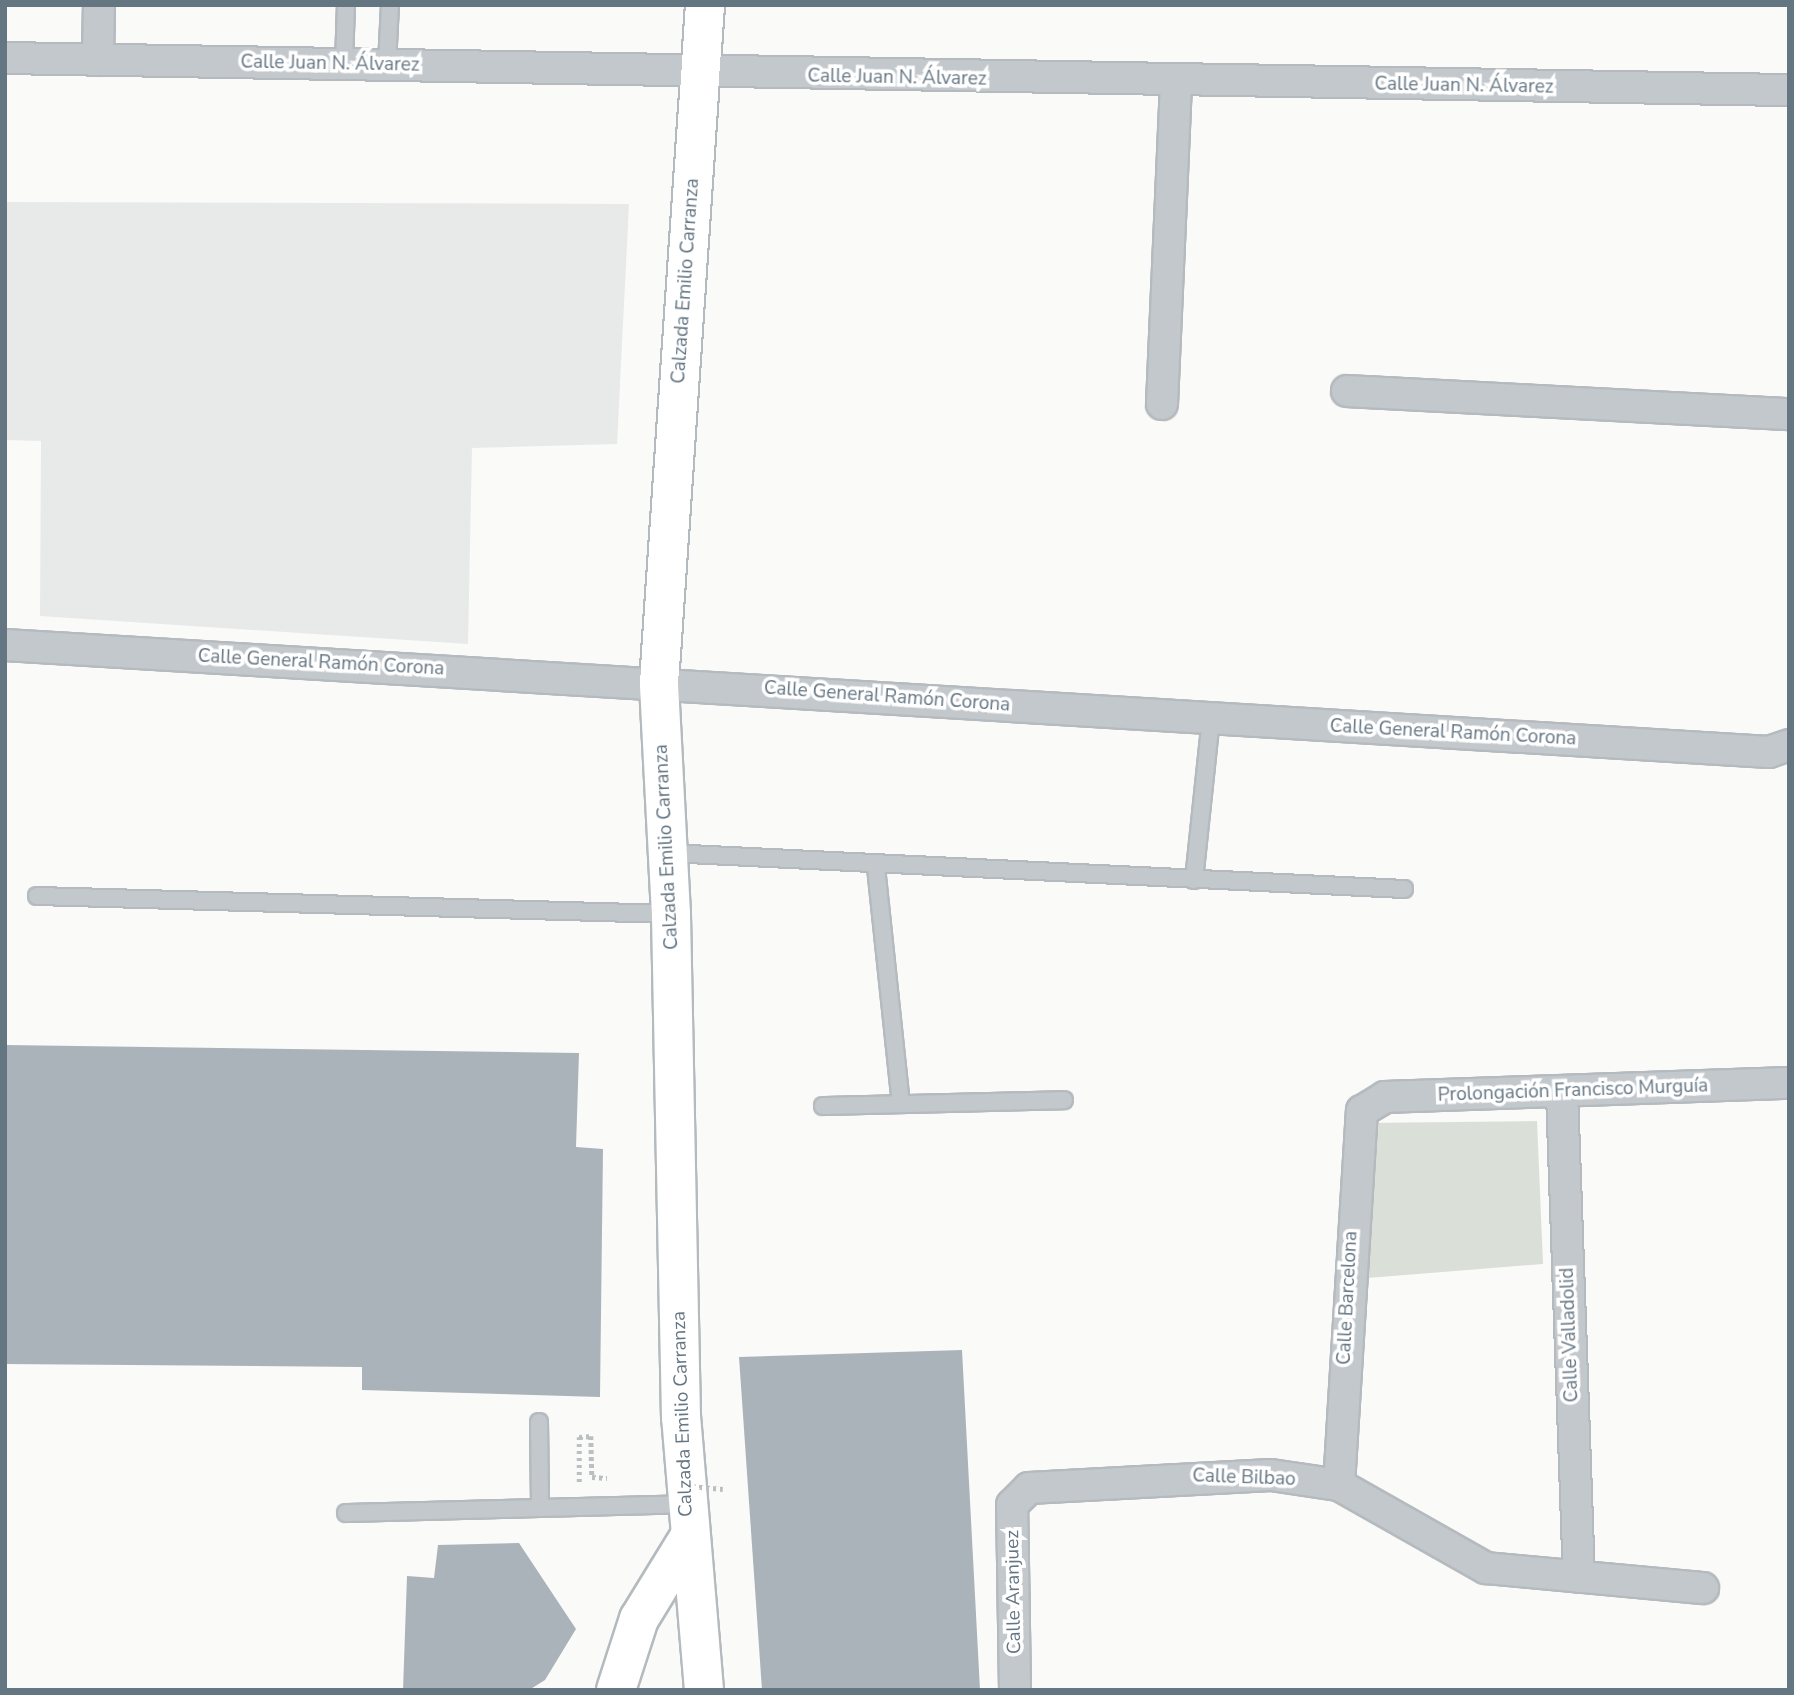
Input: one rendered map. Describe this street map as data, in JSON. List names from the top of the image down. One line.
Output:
{"streets":{"main road":["Calzada Emilio Carranza"],"street":["Calle Juan N. Álvarez","Calle General Ramón Corona","Prolongación Francisco Murguía","Calle Barcelona","Calle Valladolid","Calle Bilbao","Calle Aranjuez"]},"crossings":[["Calle Juan N. Álvarez","Calzada Emilio Carranza"],["Calzada Emilio Carranza","Calle General Ramón Corona"],["Prolongación Francisco Murguía","Calle Barcelona"],["Prolongación Francisco Murguía","Calle Valladolid"],["Calle Barcelona","Calle Bilbao"],["Calle Valladolid","Calle Bilbao"],["Calle Bilbao","Calle Aranjuez"]]}
